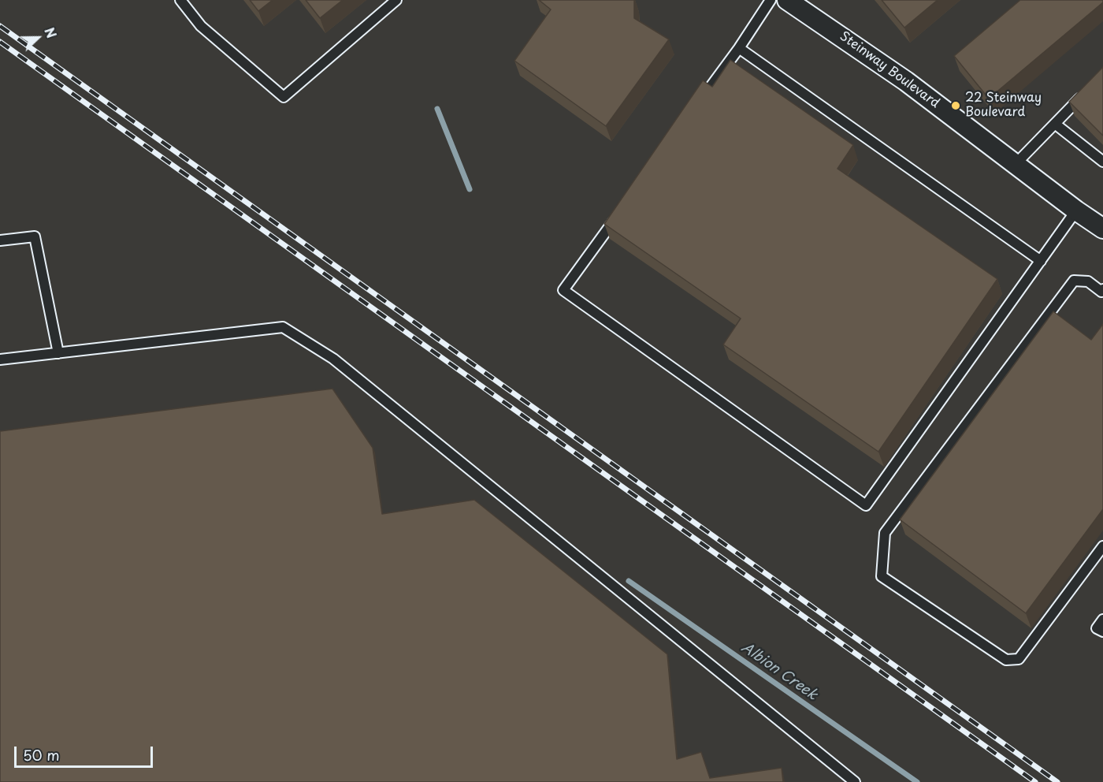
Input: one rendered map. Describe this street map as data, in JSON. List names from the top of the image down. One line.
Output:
{"streets":{"street":["Steinway Boulevard"]},"water":["Albion Creek"],"places":["22 Steinway Boulevard"],"scale_bar":"50 m","north":"right"}
